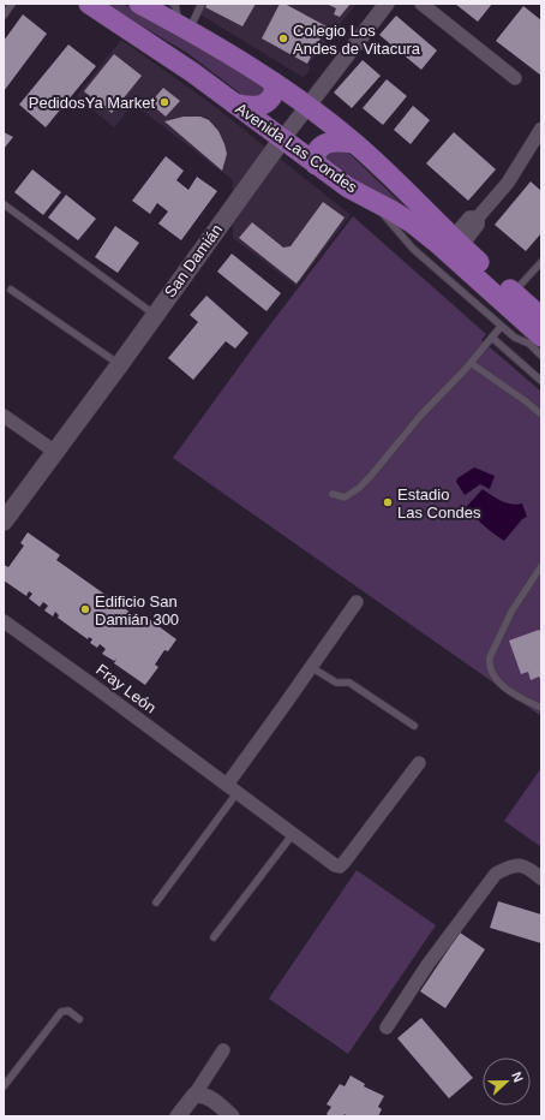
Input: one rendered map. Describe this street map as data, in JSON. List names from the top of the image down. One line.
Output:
{"streets":{"main road":["Avenida Las Condes","San Damián"],"street":["Fray León"]},"crossings":[["Avenida Las Condes","San Damián"]],"places":["Colegio Los Andes de Vitacura","PedidosYa Market","Estadio Las Condes","Edificio San Damián 300"],"north":"right"}
